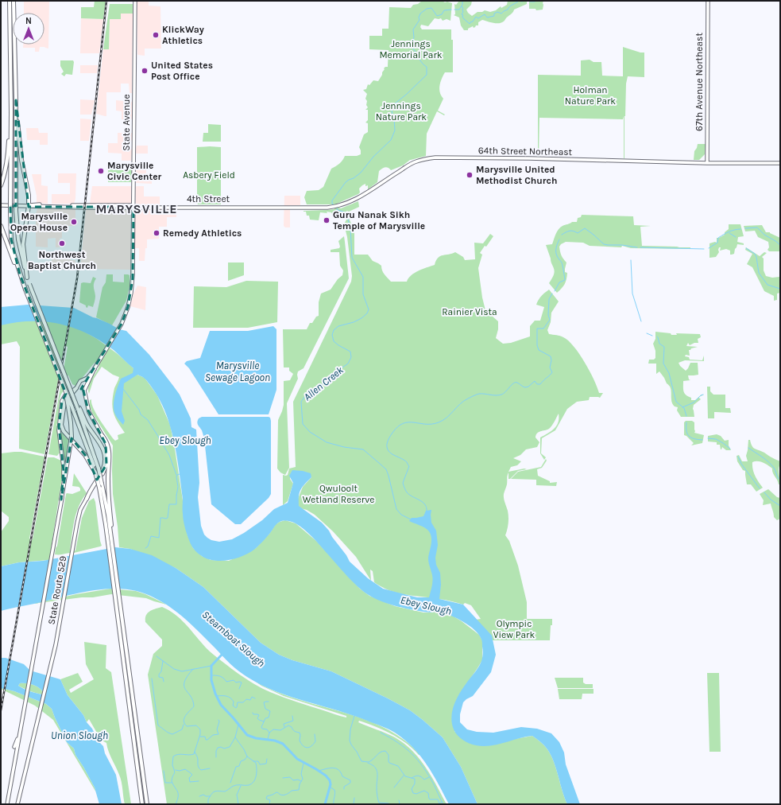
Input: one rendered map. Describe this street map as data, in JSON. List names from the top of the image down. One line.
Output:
{"streets":{"main road":["67th Avenue Northeast","State Avenue","64th Street Northeast","4th Street","State Route 529"]},"crossings":[["67th Avenue Northeast","64th Street Northeast"],["State Avenue","4th Street"],["State Avenue","State Route 529"],["64th Street Northeast","4th Street"]],"districts":["MARYSVILLE"],"water":["Marysville Sewage Lagoon","Allen Creek","Ebey Slough","Steamboat Slough","Union Slough"],"parks":["Jennings Memorial Park","Holman Nature Park","Jennings Nature Park","Asbery Field","Rainier Vista","Qwuloolt Wetland Reserve","Olympic View Park"],"places":["KlickWay Athletics","United States Post Office","Marysville Civic Center","Marysville United Methodist Church","Guru Nanak Sikh Temple of Marysville","Marysville Opera House","Remedy Athletics","Northwest Baptist Church"],"north":"top"}
